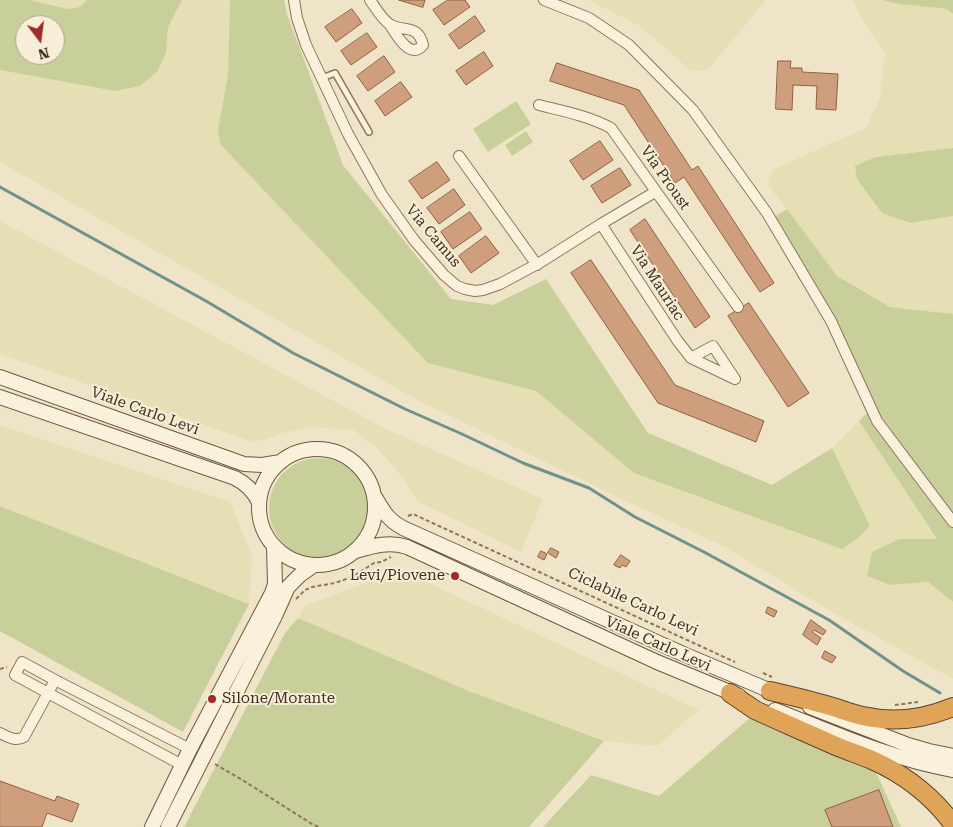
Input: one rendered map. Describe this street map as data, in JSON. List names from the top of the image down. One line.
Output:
{"streets":{"street":["Via Proust","Via Camus","Via Mauriac","Viale Carlo Levi"],"path":["Ciclabile Carlo Levi"]},"crossings":[["Via Proust","Via Camus"],["Via Camus","Via Mauriac"]],"places":["Levi/Piovene","Silone/Morante"],"north":"bottom"}
